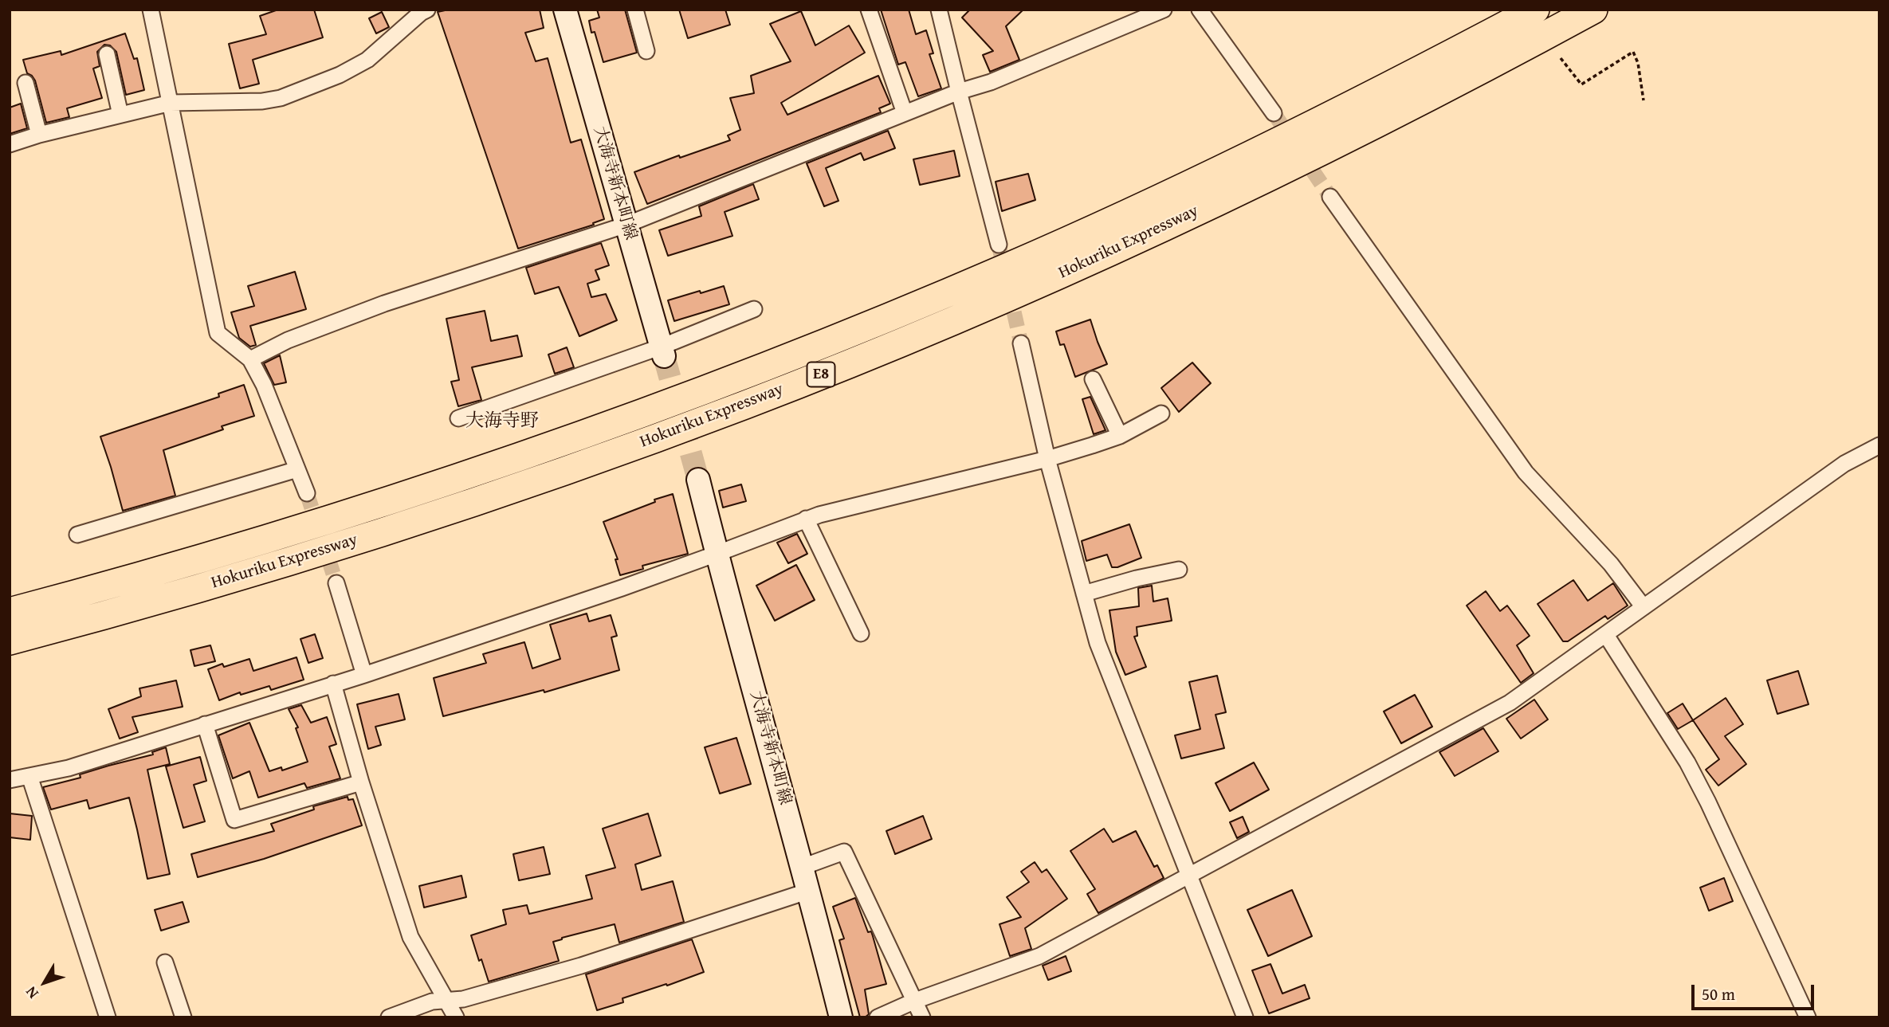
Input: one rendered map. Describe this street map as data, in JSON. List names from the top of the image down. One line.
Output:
{"streets":{"highway":["Hokuriku Expressway","E8"],"main road":["大海寺新本町線"]},"districts":["大海寺野"],"scale_bar":"50 m","north":"bottom left"}
